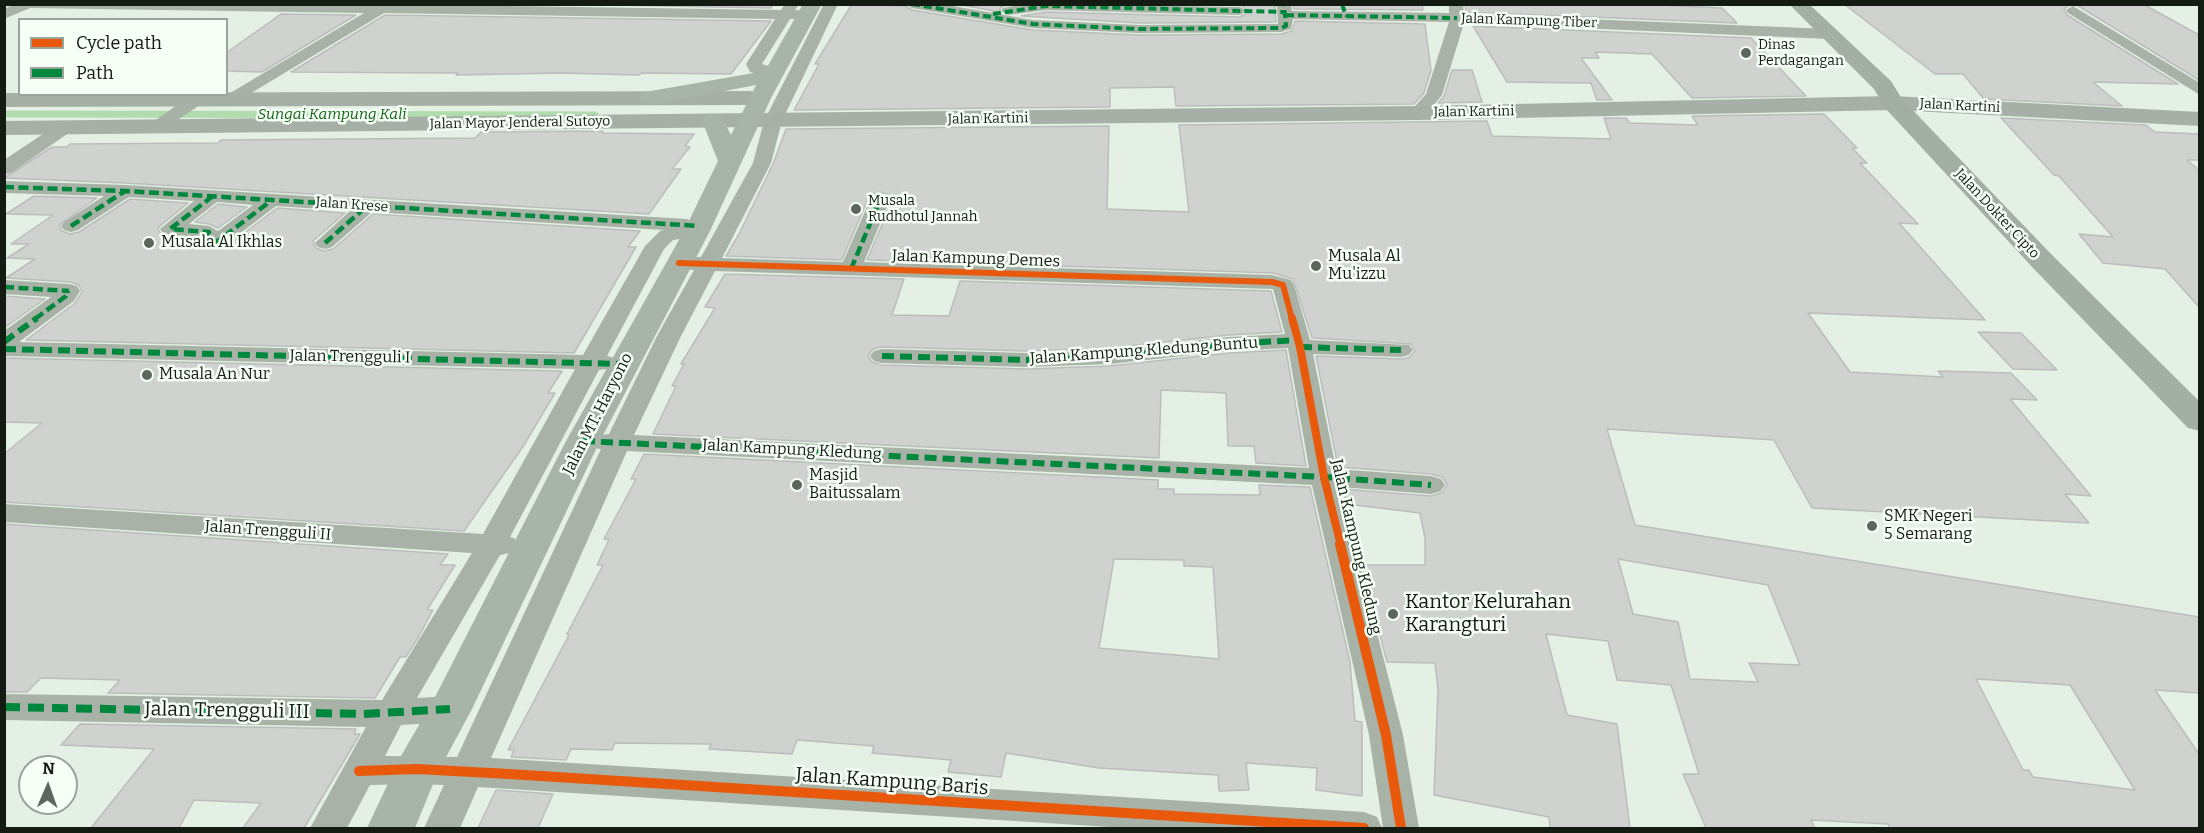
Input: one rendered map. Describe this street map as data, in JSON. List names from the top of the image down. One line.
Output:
{"streets":{"highway":["Jalan Dokter Cipto"],"main road":["Jalan Kartini","Jalan Mayor Jenderal Sutoyo","Jalan MT. Haryono"],"street":["Jalan Kampung Tiber","Jalan Krese","Jalan Kampung Demes","Jalan Kampung Kledung Buntu","Jalan Trengguli I","Jalan Kampung Kledung","Jalan Trengguli II","Jalan Trengguli III","Jalan Kampung Baris"]},"crossings":[["Jalan Kampung Tiber","Jalan Dokter Cipto"],["Jalan Kartini","Jalan Mayor Jenderal Sutoyo"],["Jalan Kartini","Jalan Dokter Cipto"],["Jalan Kartini","Jalan MT. Haryono"],["Jalan Mayor Jenderal Sutoyo","Jalan MT. Haryono"],["Jalan Krese","Jalan MT. Haryono"],["Jalan Kampung Demes","Jalan MT. Haryono"],["Jalan Kampung Demes","Jalan Kampung Kledung"],["Jalan Kampung Kledung Buntu","Jalan Kampung Kledung"],["Jalan Trengguli I","Jalan MT. Haryono"],["Jalan MT. Haryono","Jalan Kampung Kledung"],["Jalan MT. Haryono","Jalan Trengguli II"],["Jalan MT. Haryono","Jalan Trengguli III"],["Jalan MT. Haryono","Jalan Kampung Baris"]],"water":["Sungai Kampung Kali"],"places":["Dinas Perdagangan","Musala Rudhotul Jannah","Musala Al Ikhlas","Musala Al Mu'izzu","Musala An Nur","Masjid Baitussalam","SMK Negeri 5 Semarang","Kantor Kelurahan Karangturi"],"legend":["Cycle path","Path"],"north":"top"}
